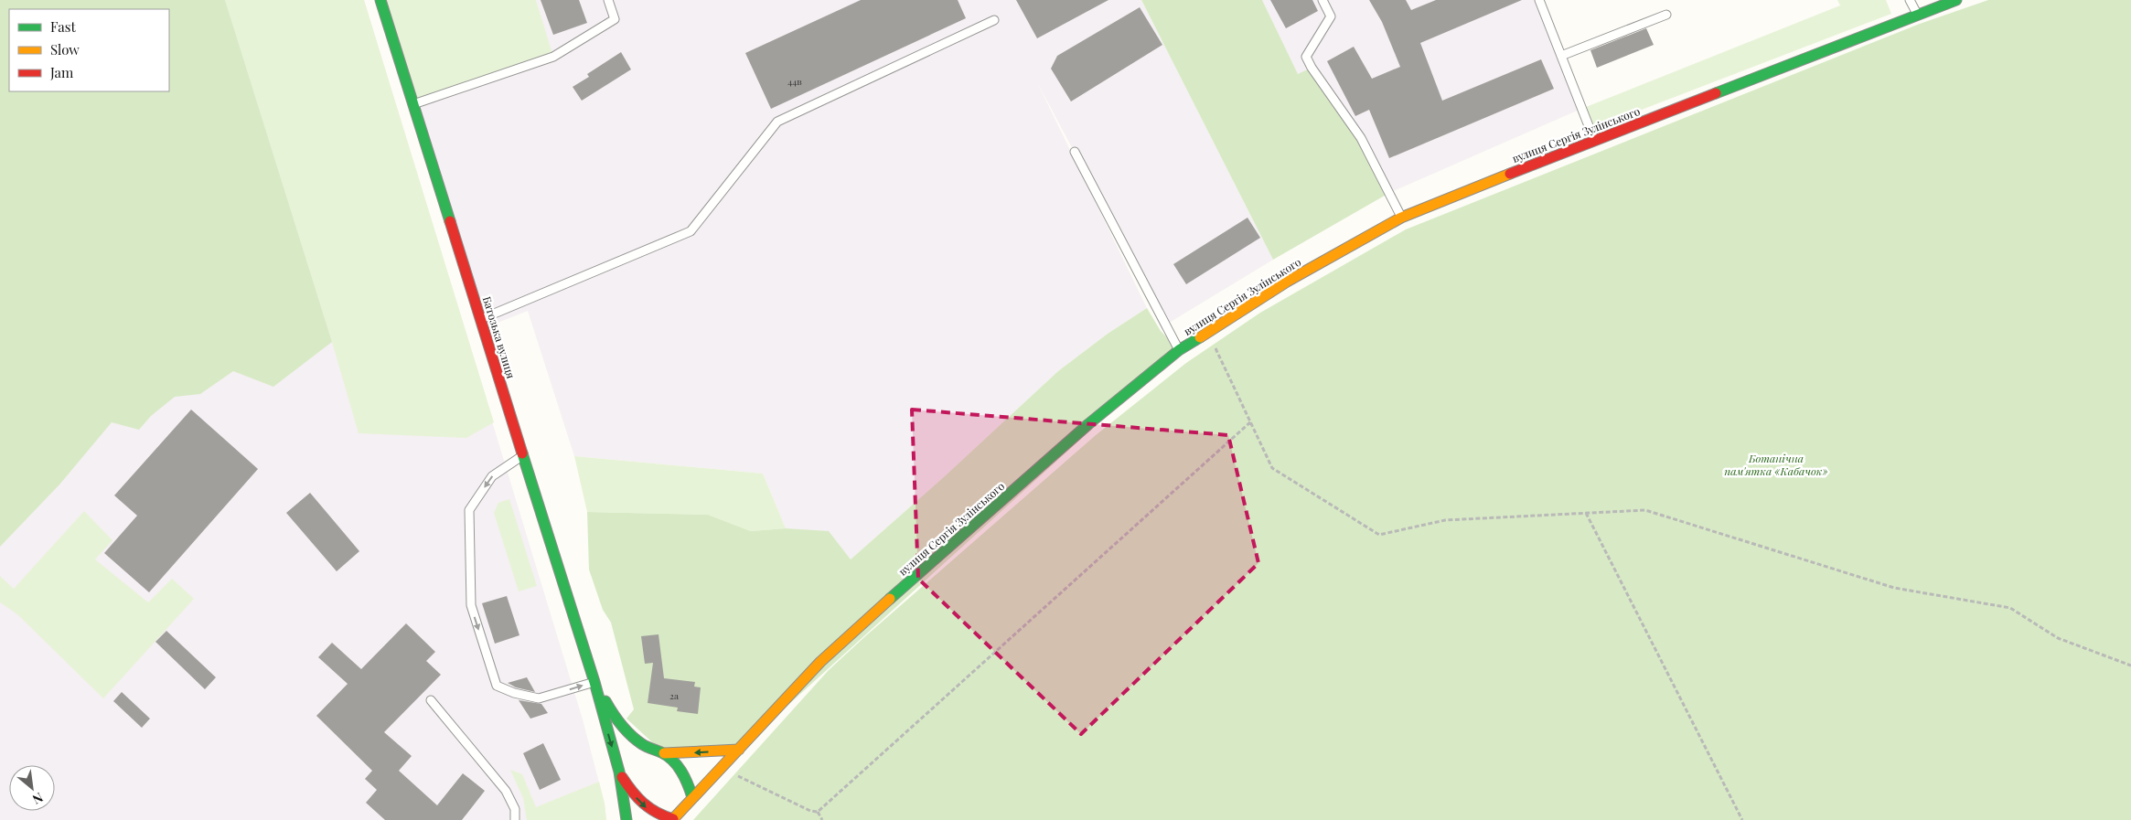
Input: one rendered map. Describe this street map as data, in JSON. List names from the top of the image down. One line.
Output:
{"streets":{"street":["вулиця Сергія Зулінського","Батозька вулиця"]},"crossings":[["вулиця Сергія Зулінського","Батозька вулиця"]],"parks":["Ботанічна пам'ятка «Кабачок»"],"house_numbers":["44в","2а"],"legend":["Fast","Slow","Jam"],"north":"bottom right"}
